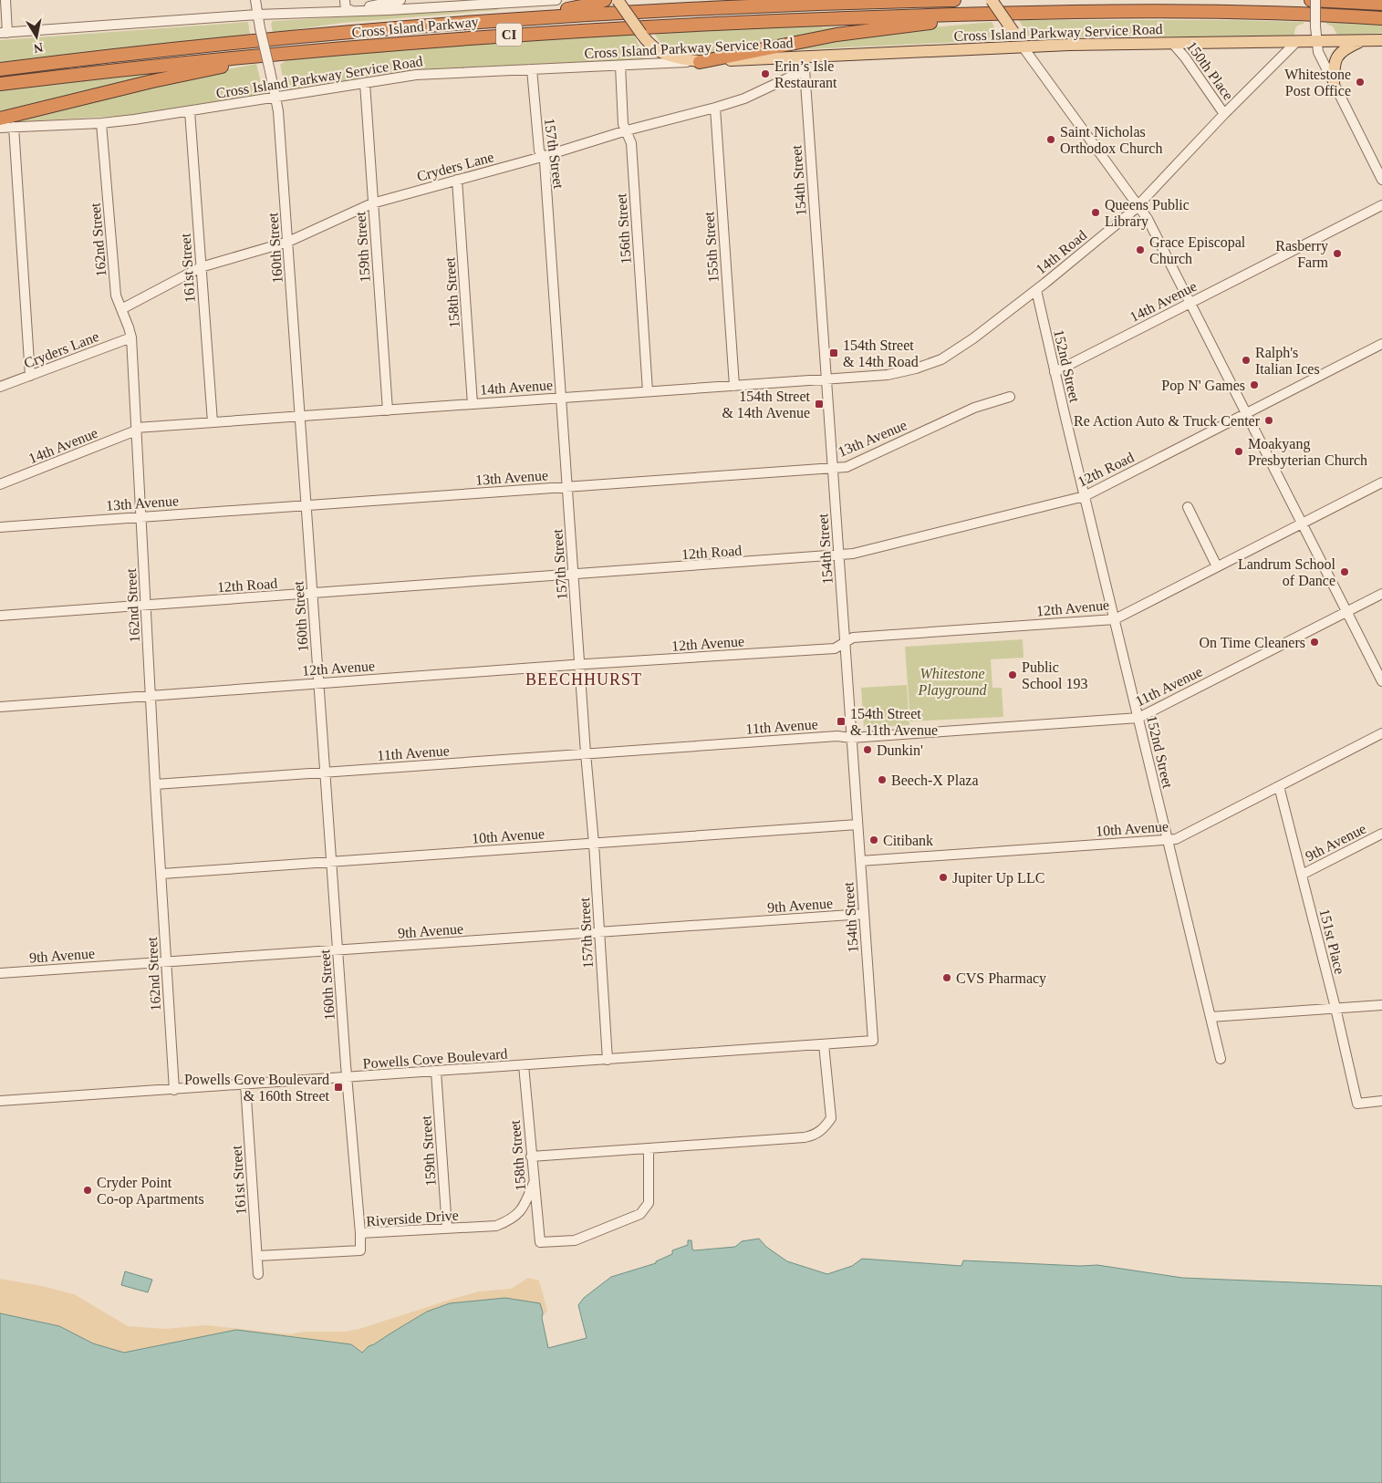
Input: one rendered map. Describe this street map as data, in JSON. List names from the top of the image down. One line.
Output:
{"streets":{"highway":["Cross Island Parkway","CI"],"main road":["Cross Island Parkway Service Road"],"street":["150th Place","157th Street","Cryders Lane","154th Street","156th Street","162nd Street","159th Street","155th Street","160th Street","14th Road","161st Street","158th Street","14th Avenue","152nd Street","13th Avenue","12th Road","12th Avenue","11th Avenue","10th Avenue","9th Avenue","151st Place","Powells Cove Boulevard","Riverside Drive"]},"crossings":[["Cross Island Parkway Service Road","150th Place"],["Cross Island Parkway Service Road","157th Street"],["Cross Island Parkway Service Road","154th Street"],["Cross Island Parkway Service Road","156th Street"],["Cross Island Parkway Service Road","162nd Street"],["Cross Island Parkway Service Road","159th Street"],["Cross Island Parkway Service Road","160th Street"],["Cross Island Parkway Service Road","14th Road"],["Cross Island Parkway Service Road","161st Street"],["150th Place","14th Road"],["157th Street","Cryders Lane"],["157th Street","14th Avenue"],["157th Street","13th Avenue"],["157th Street","12th Road"],["157th Street","12th Avenue"],["157th Street","11th Avenue"],["157th Street","10th Avenue"],["157th Street","9th Avenue"],["157th Street","Powells Cove Boulevard"],["Cryders Lane","154th Street"],["Cryders Lane","156th Street"],["Cryders Lane","162nd Street"],["Cryders Lane","159th Street"],["Cryders Lane","155th Street"],["Cryders Lane","160th Street"],["Cryders Lane","161st Street"],["Cryders Lane","158th Street"],["154th Street","14th Avenue"],["154th Street","13th Avenue"],["154th Street","12th Road"],["154th Street","12th Avenue"],["154th Street","11th Avenue"],["154th Street","10th Avenue"],["154th Street","9th Avenue"],["154th Street","Powells Cove Boulevard"],["156th Street","14th Avenue"],["162nd Street","14th Avenue"],["162nd Street","13th Avenue"],["162nd Street","12th Road"],["162nd Street","12th Avenue"],["162nd Street","11th Avenue"],["162nd Street","10th Avenue"],["162nd Street","9th Avenue"],["162nd Street","Powells Cove Boulevard"],["159th Street","14th Avenue"],["159th Street","Powells Cove Boulevard"],["159th Street","Riverside Drive"],["155th Street","14th Avenue"],["160th Street","14th Avenue"],["160th Street","13th Avenue"],["160th Street","12th Road"],["160th Street","12th Avenue"],["160th Street","11th Avenue"],["160th Street","10th Avenue"],["160th Street","9th Avenue"],["160th Street","Powells Cove Boulevard"],["160th Street","Riverside Drive"],["14th Road","14th Avenue"],["14th Road","152nd Street"],["161st Street","14th Avenue"],["161st Street","Powells Cove Boulevard"],["161st Street","Riverside Drive"],["158th Street","14th Avenue"],["158th Street","Powells Cove Boulevard"],["158th Street","Riverside Drive"],["14th Avenue","152nd Street"],["152nd Street","12th Road"],["152nd Street","12th Avenue"],["152nd Street","11th Avenue"],["152nd Street","10th Avenue"],["10th Avenue","151st Place"],["9th Avenue","151st Place"]],"districts":["BEECHHURST"],"parks":["Whitestone Playground"],"places":{"other":["Erin’s Isle Restaurant","Whitestone Post Office","Saint Nicholas Orthodox Church","Queens Public Library","Grace Episcopal Church","Rasberry Farm","Ralph's Italian Ices","Pop N' Games","Re Action Auto & Truck Center","Moakyang Presbyterian Church","Landrum School of Dance","On Time Cleaners","Public School 193","Dunkin'","Beech-X Plaza","Citibank","Jupiter Up LLC","CVS Pharmacy","Cryder Point Co-op Apartments"],"transit":["154th Street & 14th Road","154th Street & 14th Avenue","154th Street & 11th Avenue","Powells Cove Boulevard & 160th Street"]},"north":"bottom"}
